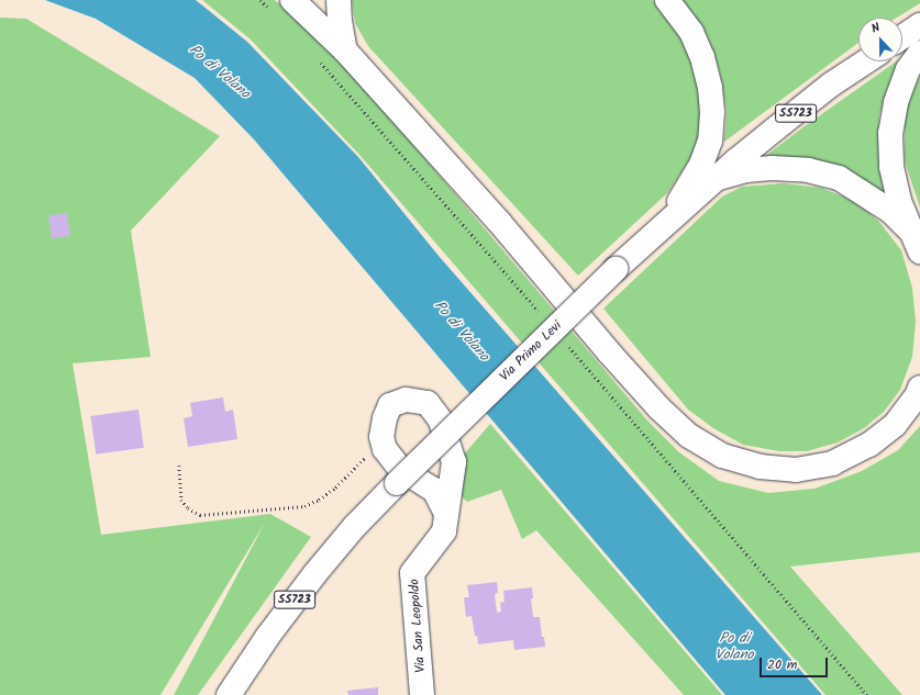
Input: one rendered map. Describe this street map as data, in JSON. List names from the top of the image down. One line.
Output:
{"streets":{"main road":["SS723","Via Primo Levi","Via San Leopoldo"]},"water":["Po di Volano"],"scale_bar":"20 m","north":"top"}
